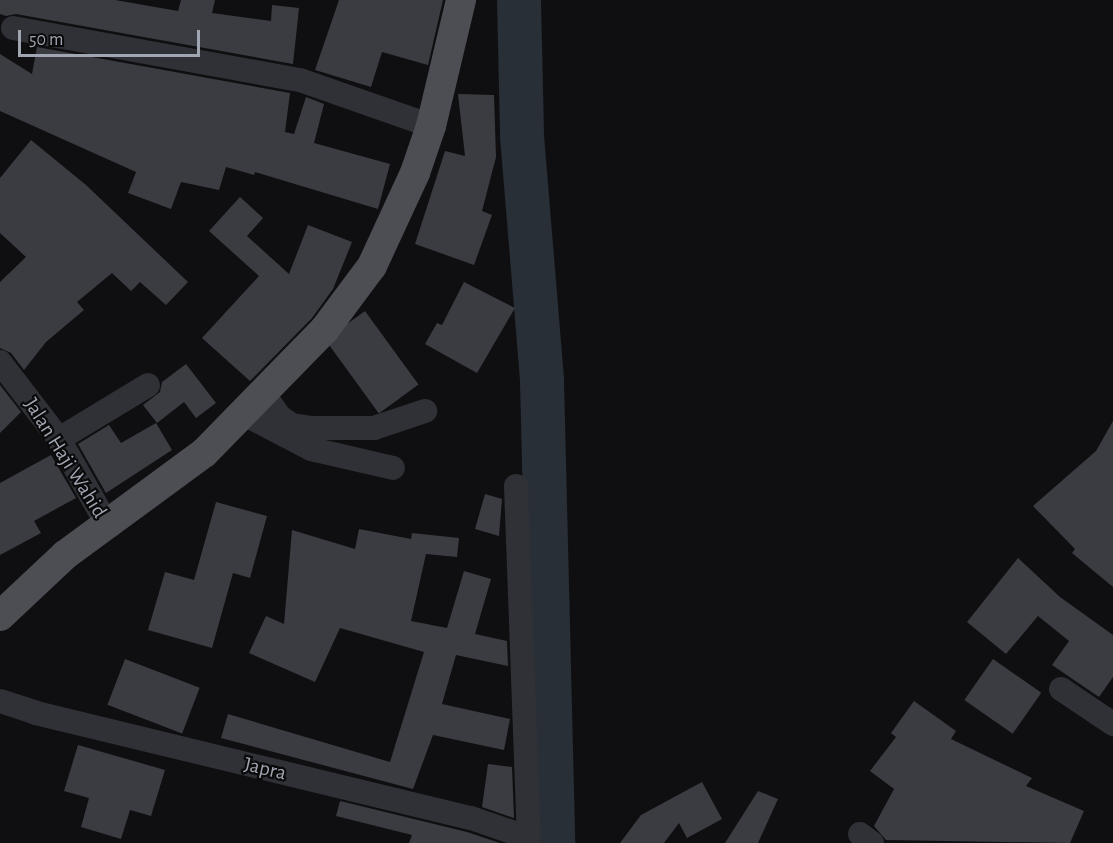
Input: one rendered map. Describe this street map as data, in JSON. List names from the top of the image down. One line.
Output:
{"streets":{"street":["Jalan Haji Wahid","Japra"]},"scale_bar":"50 m"}
